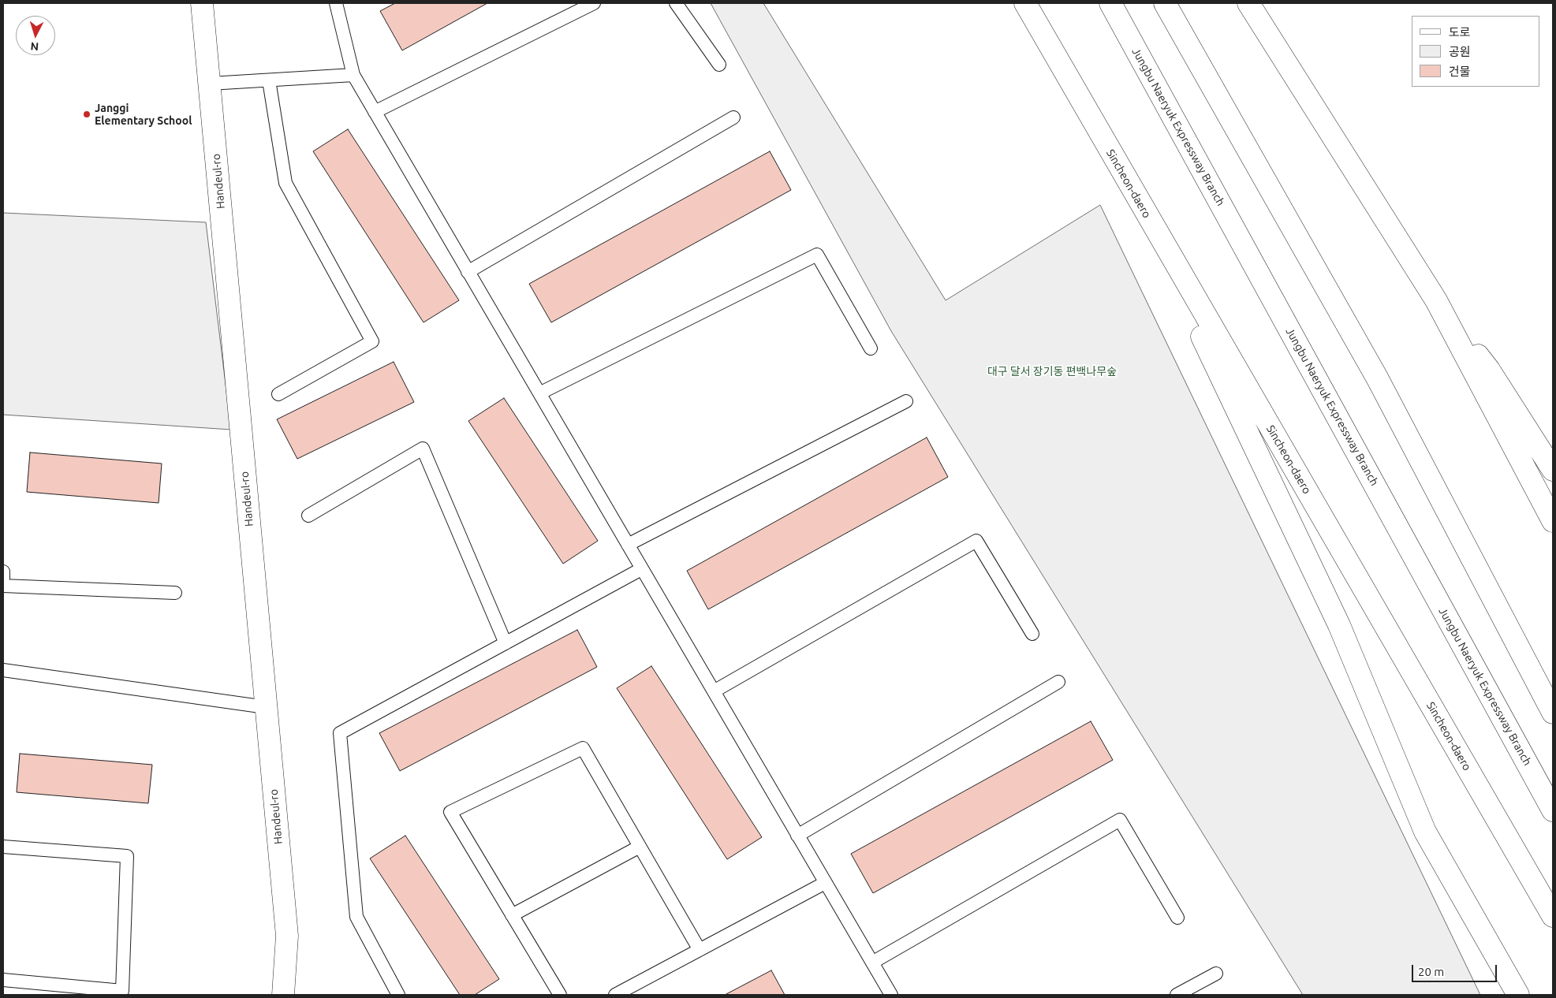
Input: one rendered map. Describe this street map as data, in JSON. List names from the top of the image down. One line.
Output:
{"streets":{"main road":["Jungbu Naeryuk Expressway Branch","Handeul-ro","Sincheon-daero"]},"parks":["대구 달서 장기동 편백나무숲"],"places":["Janggi Elementary School"],"legend":["도로","공원","건물"],"scale_bar":"20 m","north":"bottom"}
